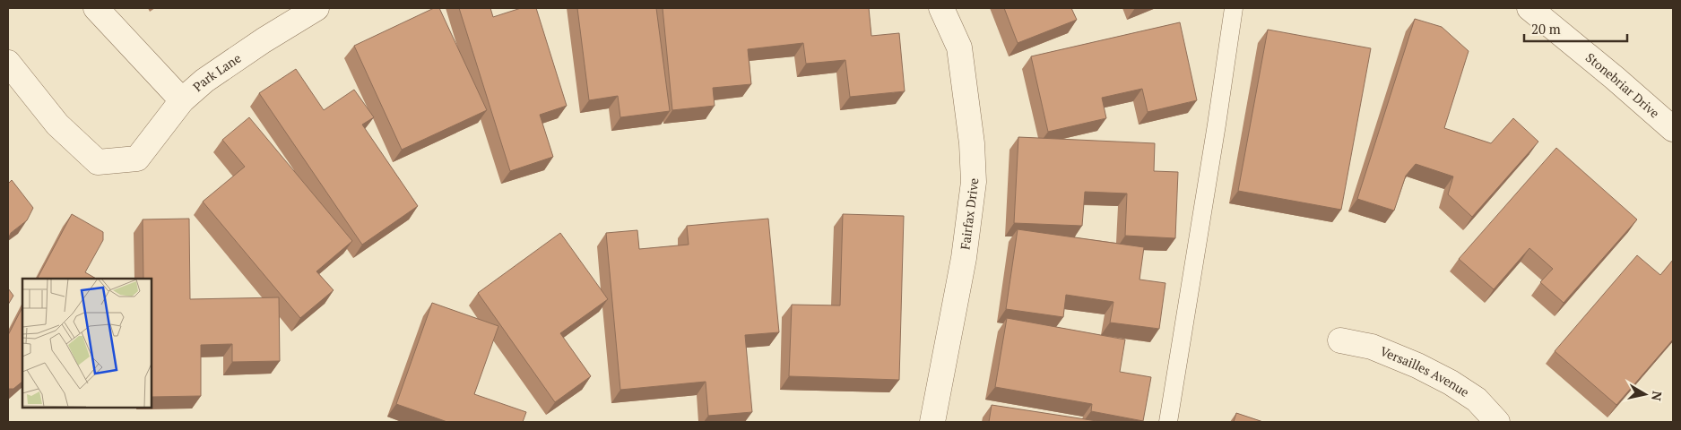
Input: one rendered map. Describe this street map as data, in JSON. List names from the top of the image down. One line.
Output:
{"streets":{"street":["Park Lane","Stonebriar Drive","Fairfax Drive","Versailles Avenue"]},"scale_bar":"20 m","north":"right"}
